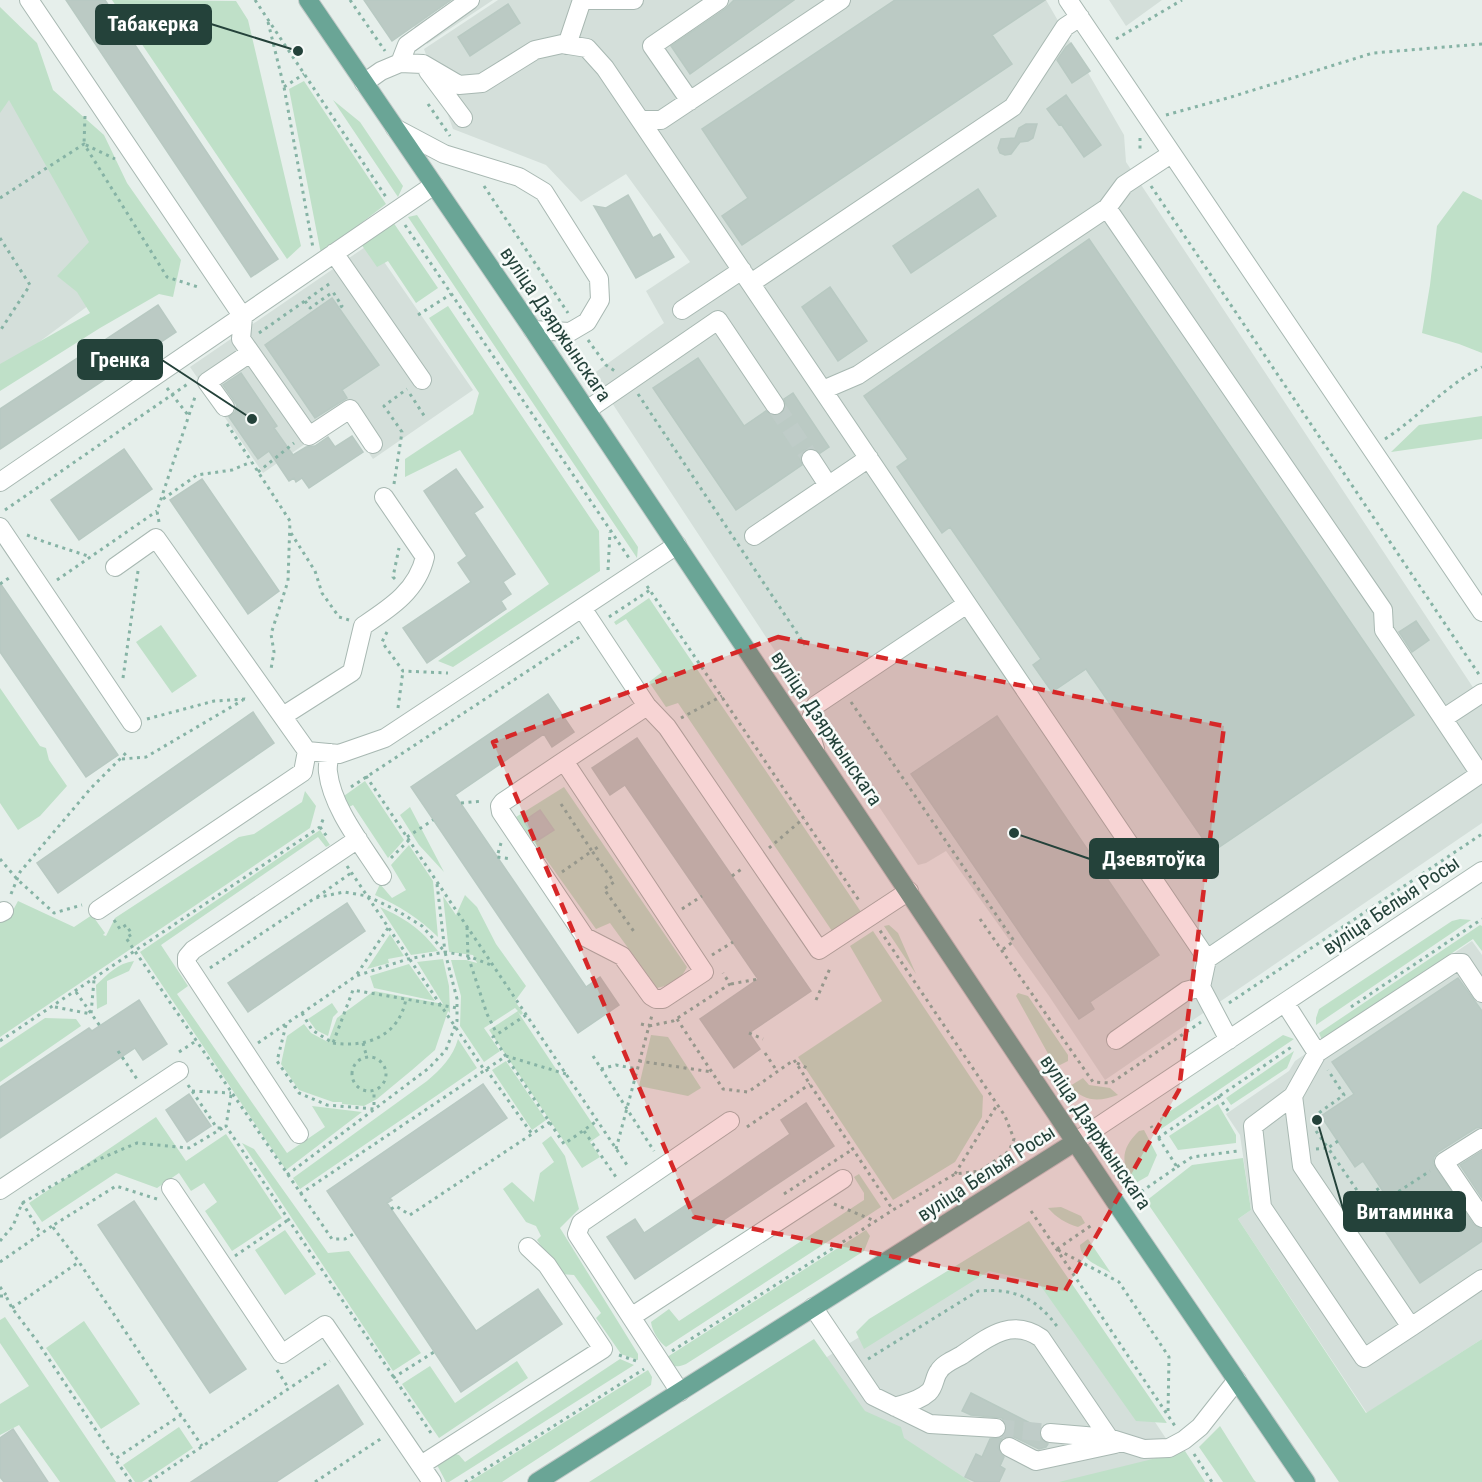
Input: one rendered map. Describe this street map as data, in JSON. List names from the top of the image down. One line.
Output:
{"streets":{"main road":["вуліца Дзяржынскага","вуліца Белыя Росы"]},"crossings":[["вуліца Дзяржынскага","вуліца Белыя Росы"]],"places":["Табакерка","Гренка","Дзевятоўка","Витаминка"]}
